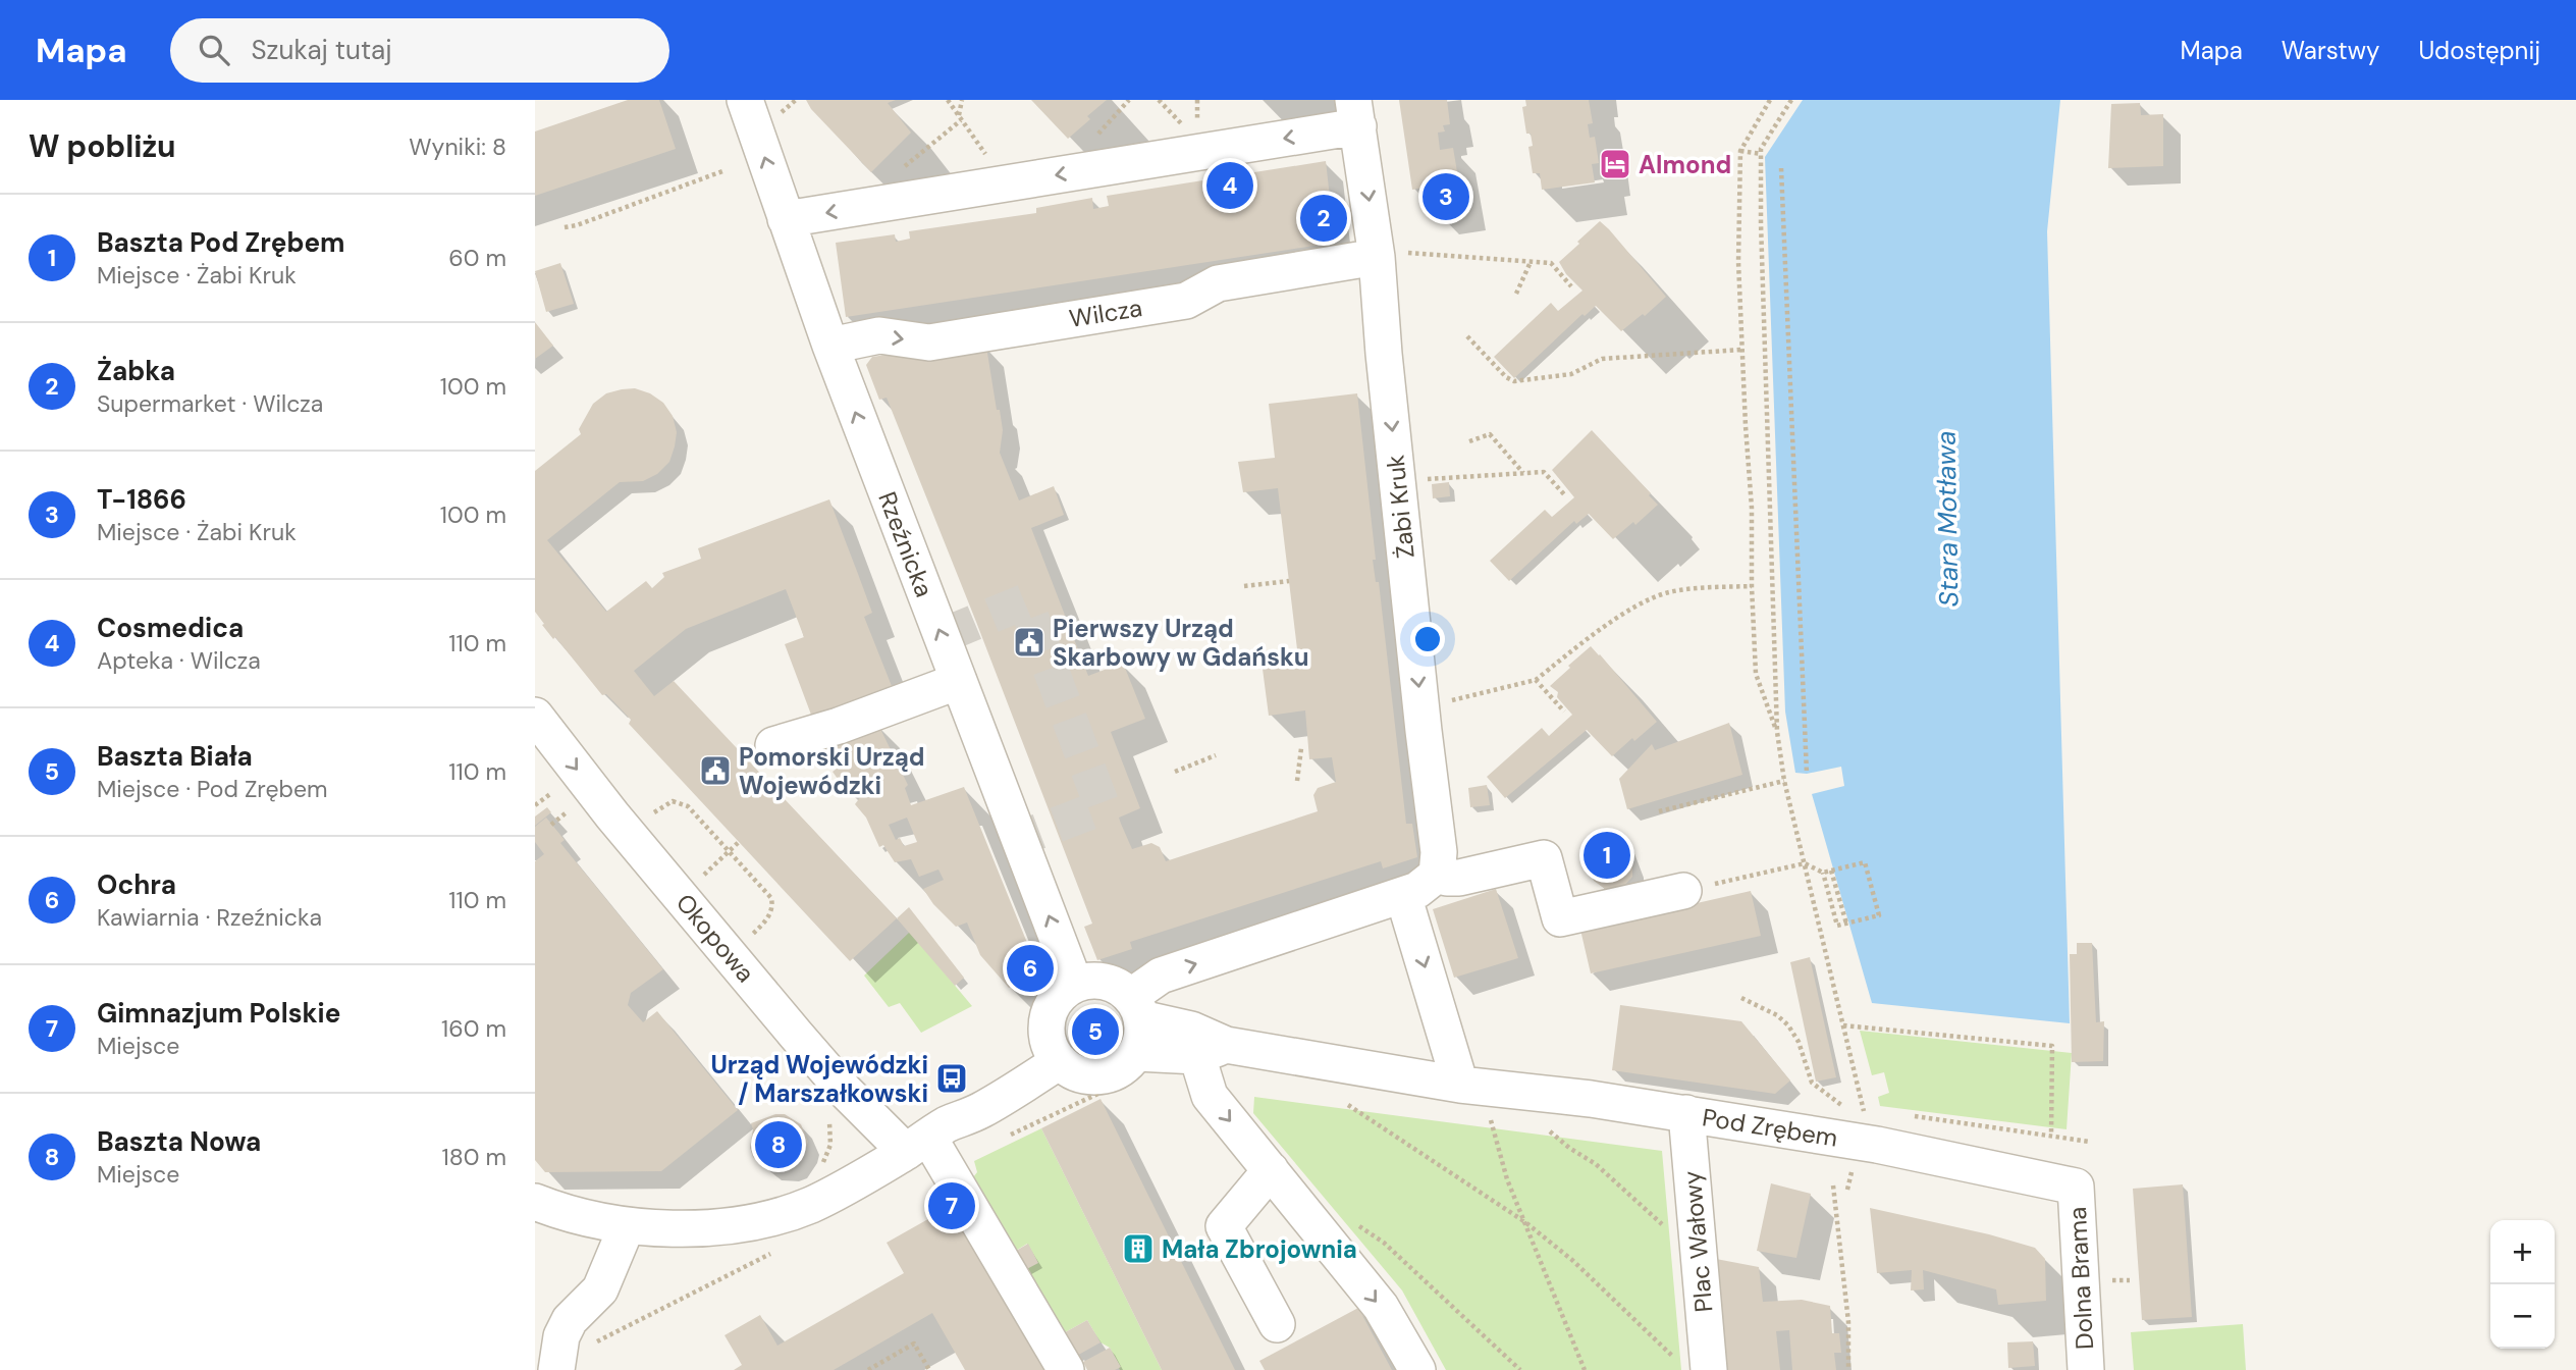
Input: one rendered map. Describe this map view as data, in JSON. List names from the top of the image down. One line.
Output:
{"streets":{"street":["Wilcza","Żabi Kruk","Rzeźnicka","Okopowa","Pod Zrębem","Plac Wałowy","Dolna Brama"]},"crossings":[["Wilcza","Żabi Kruk"],["Wilcza","Rzeźnicka"],["Rzeźnicka","Pod Zrębem"],["Pod Zrębem","Plac Wałowy"],["Pod Zrębem","Dolna Brama"]],"one_way":["Żabi Kruk","Rzeźnicka","Okopowa"],"water":["Stara Motława"],"places":{"hotel":["Almond"],"public building":["Pierwszy Urząd Skarbowy w Gdańsku","Pomorski Urząd Wojewódzki"],"bus stop":["Urząd Wojewódzki / Marszałkowski"],"building":["Mała Zbrojownia"]},"page":{"header":"Mapa","search":"Szukaj tutaj","nav":["Mapa","Warstwy","Udostępnij"],"heading":["W pobliżu","Wyniki: 8"],"pins":["4","3","2","1","6","5","8","7"],"list":[{"mark":"1","name":"Baszta Pod Zrębem","note":"Miejsce · Żabi Kruk","value":"60 m"},{"mark":"2","name":"Żabka","note":"Supermarket · Wilcza","value":"100 m"},{"mark":"3","name":"T-1866","note":"Miejsce · Żabi Kruk","value":"100 m"},{"mark":"4","name":"Cosmedica","note":"Apteka · Wilcza","value":"110 m"},{"mark":"5","name":"Baszta Biała","note":"Miejsce · Pod Zrębem","value":"110 m"},{"mark":"6","name":"Ochra","note":"Kawiarnia · Rzeźnicka","value":"110 m"},{"mark":"7","name":"Gimnazjum Polskie","note":"Miejsce","value":"160 m"},{"mark":"8","name":"Baszta Nowa","note":"Miejsce","value":"180 m"}],"map_buttons":["+","−"]}}
